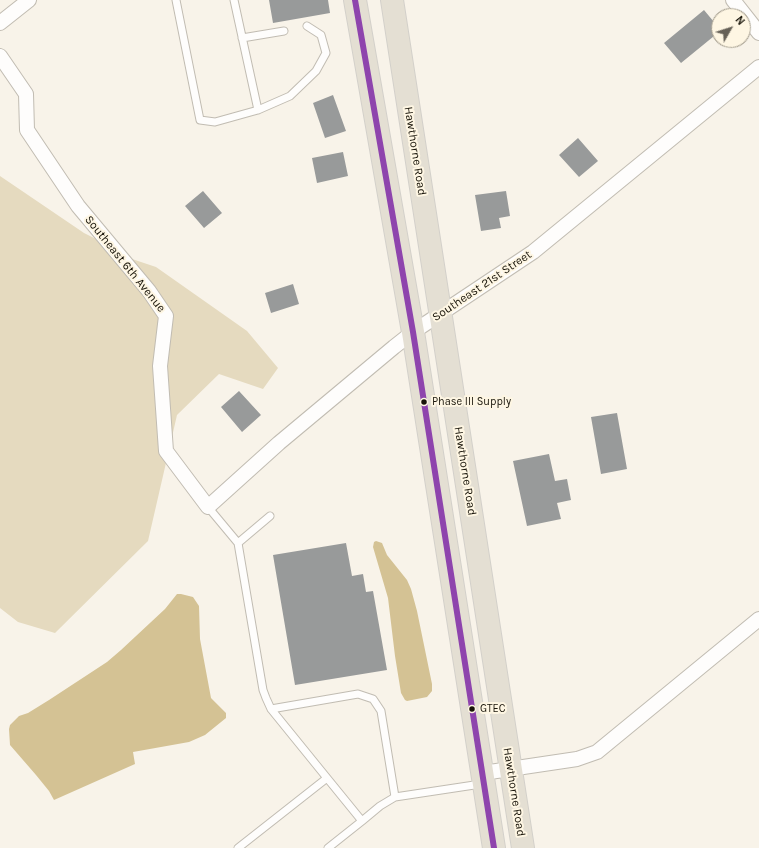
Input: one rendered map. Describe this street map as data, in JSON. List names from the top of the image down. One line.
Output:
{"streets":{"highway":["Hawthorne Road"],"street":["Southeast 6th Avenue","Southeast 21st Street"]},"crossings":[["Hawthorne Road","Southeast 21st Street"],["Southeast 6th Avenue","Southeast 21st Street"]],"places":["Phase III Supply","GTEC"],"north":"top right"}
